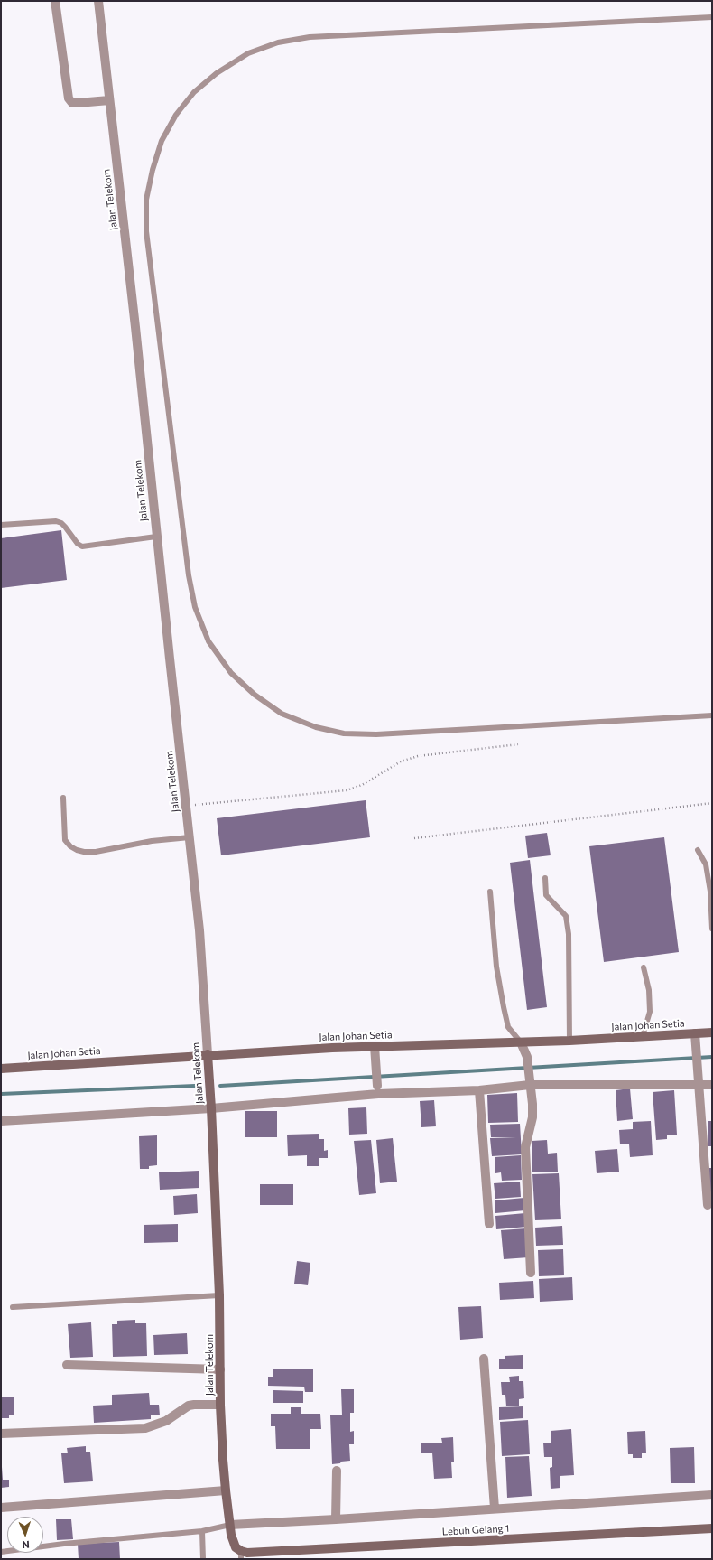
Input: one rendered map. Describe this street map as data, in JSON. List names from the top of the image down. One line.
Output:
{"streets":{"street":["Jalan Telekom","Jalan Johan Setia","Lebuh Gelang 1"]},"crossings":[["Jalan Telekom","Jalan Johan Setia"],["Jalan Telekom","Lebuh Gelang 1"]],"north":"bottom"}
